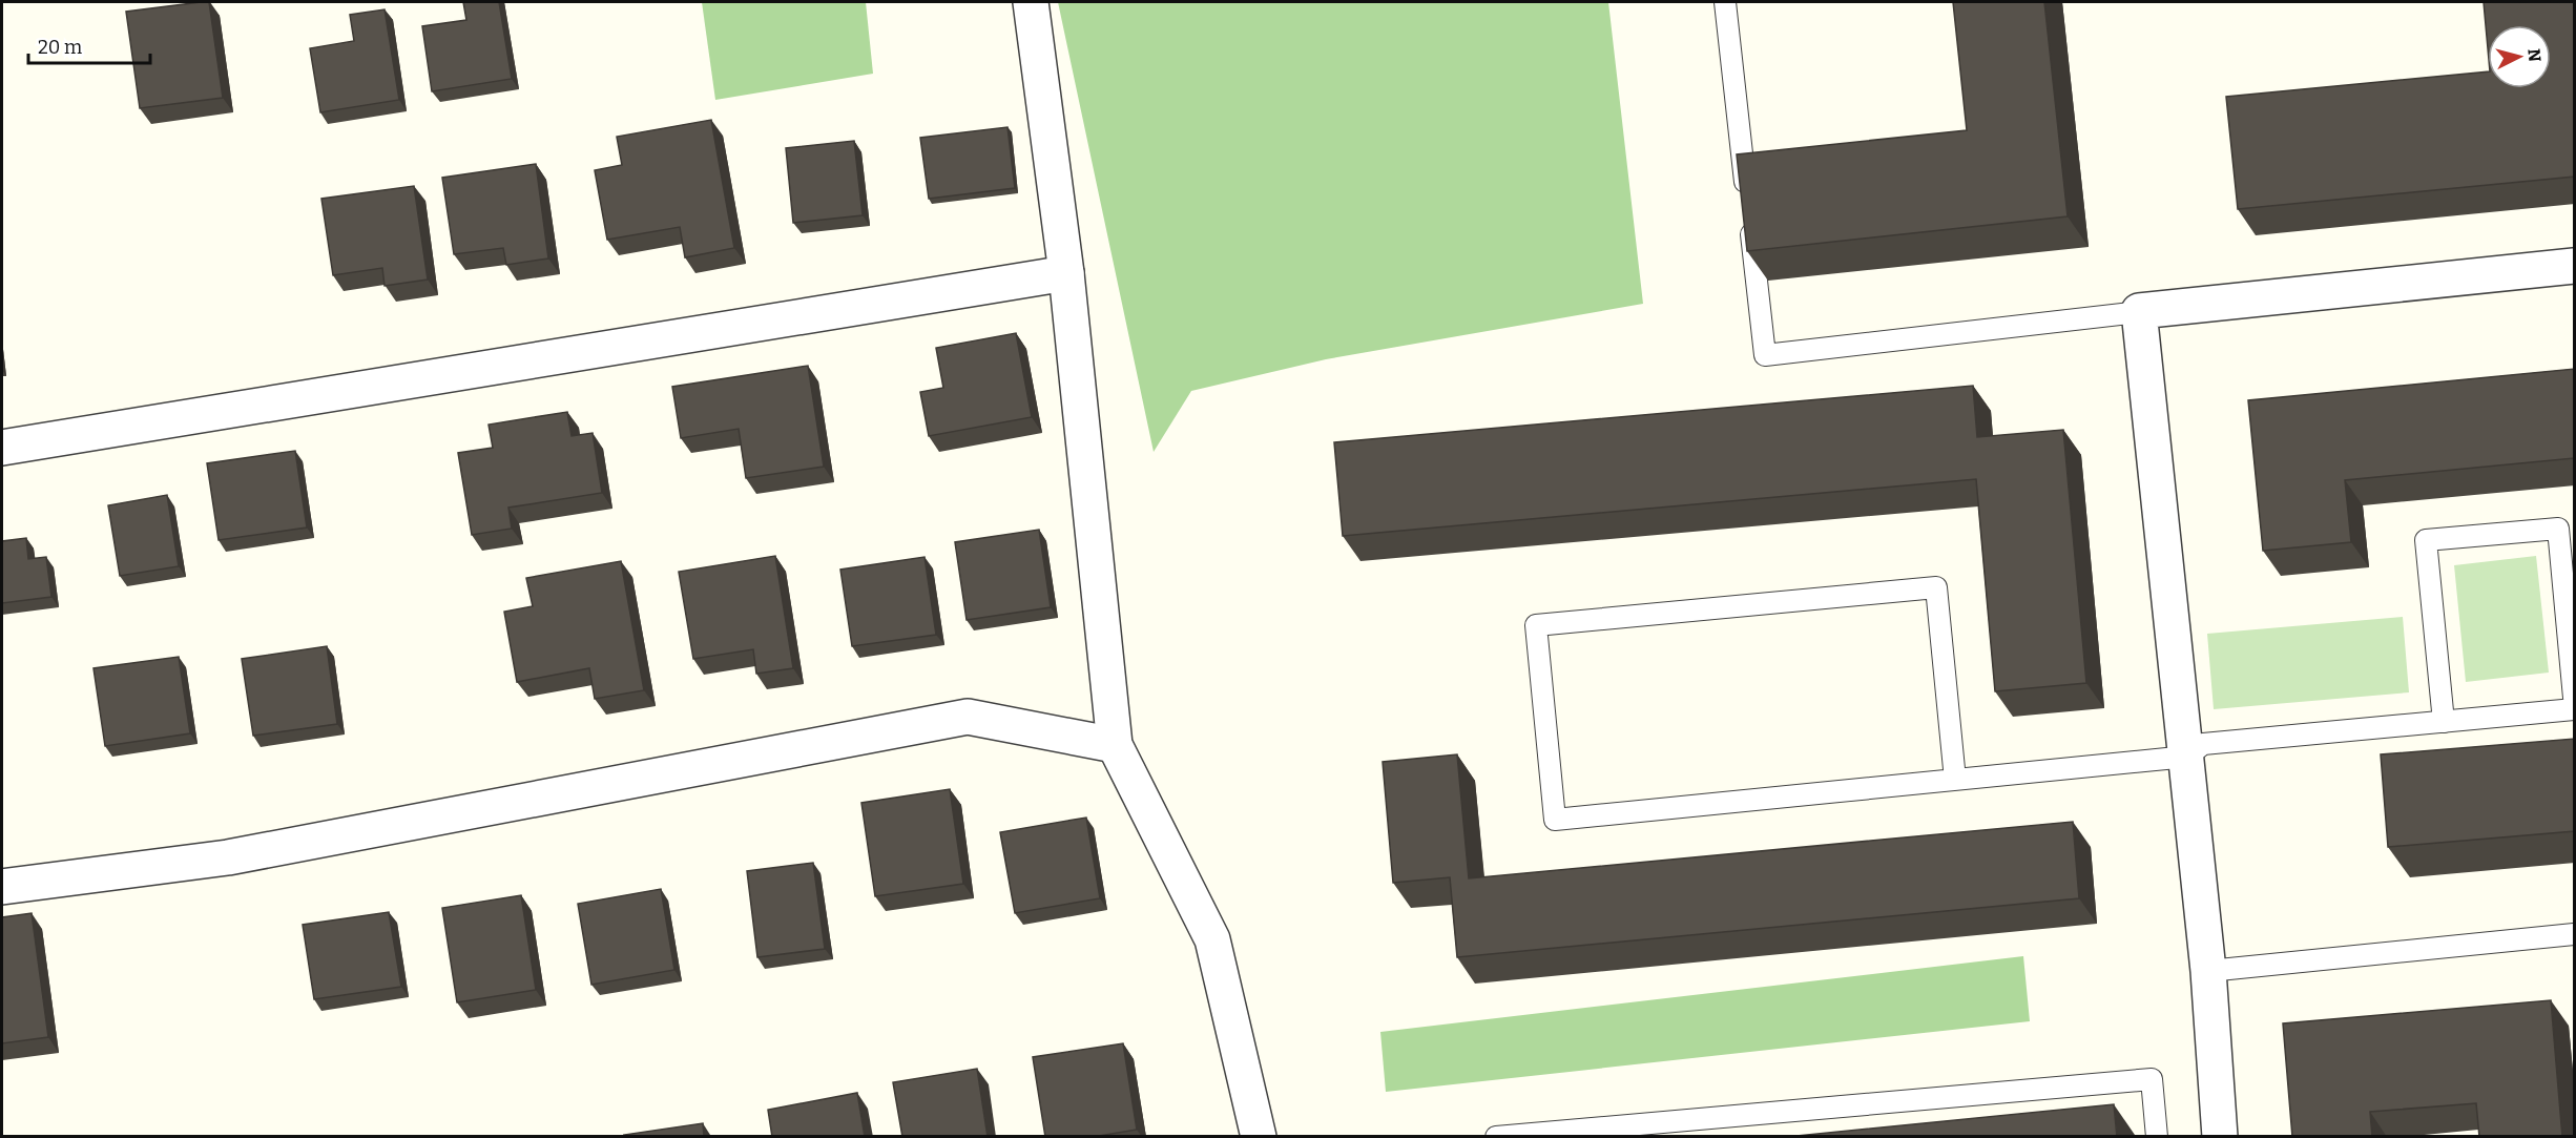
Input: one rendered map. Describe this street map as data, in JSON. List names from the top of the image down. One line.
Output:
{"scale_bar":"20 m","north":"right"}
